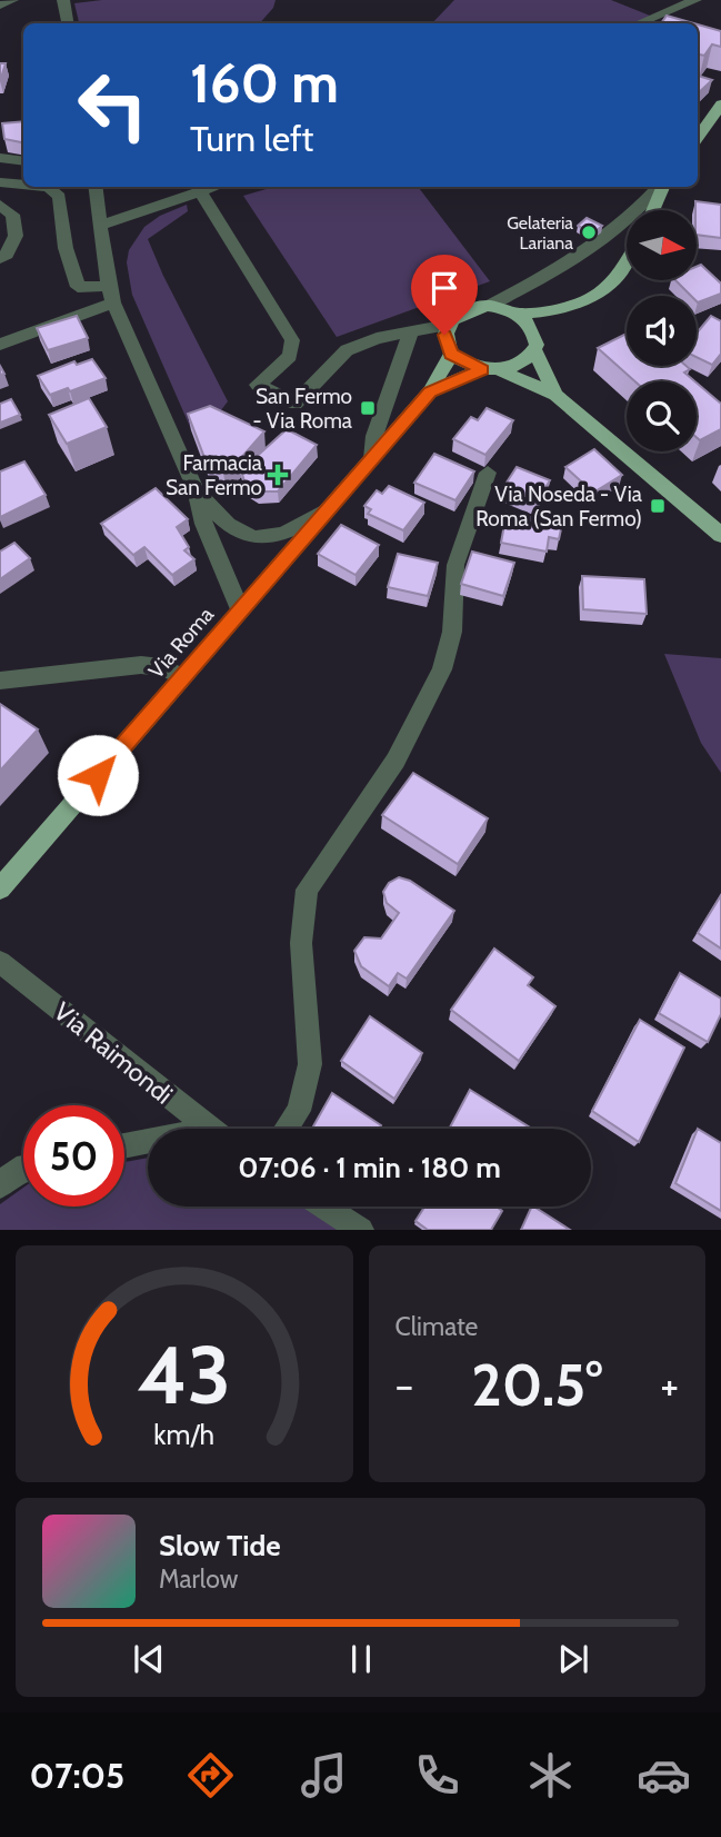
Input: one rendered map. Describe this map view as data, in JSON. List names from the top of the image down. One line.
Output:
{"streets":{"main road":["Via Roma"],"street":["Via Raimondi"]},"places":{"other":["Gelateria Lariana"],"transit":["San Fermo - Via Roma","Via Noseda - Via Roma (San Fermo)"],"health":["Farmacia San Fermo"]},"north":"right","page":{"turn":["160 m","Turn left"],"limit":"50","trip":"07:06 · 1 min · 180 m","tile":"Climate","heat":["−","20.5°","+"],"song":["Slow Tide","Marlow"],"tabs":"07:05","gauge":["43","km/h"]}}
